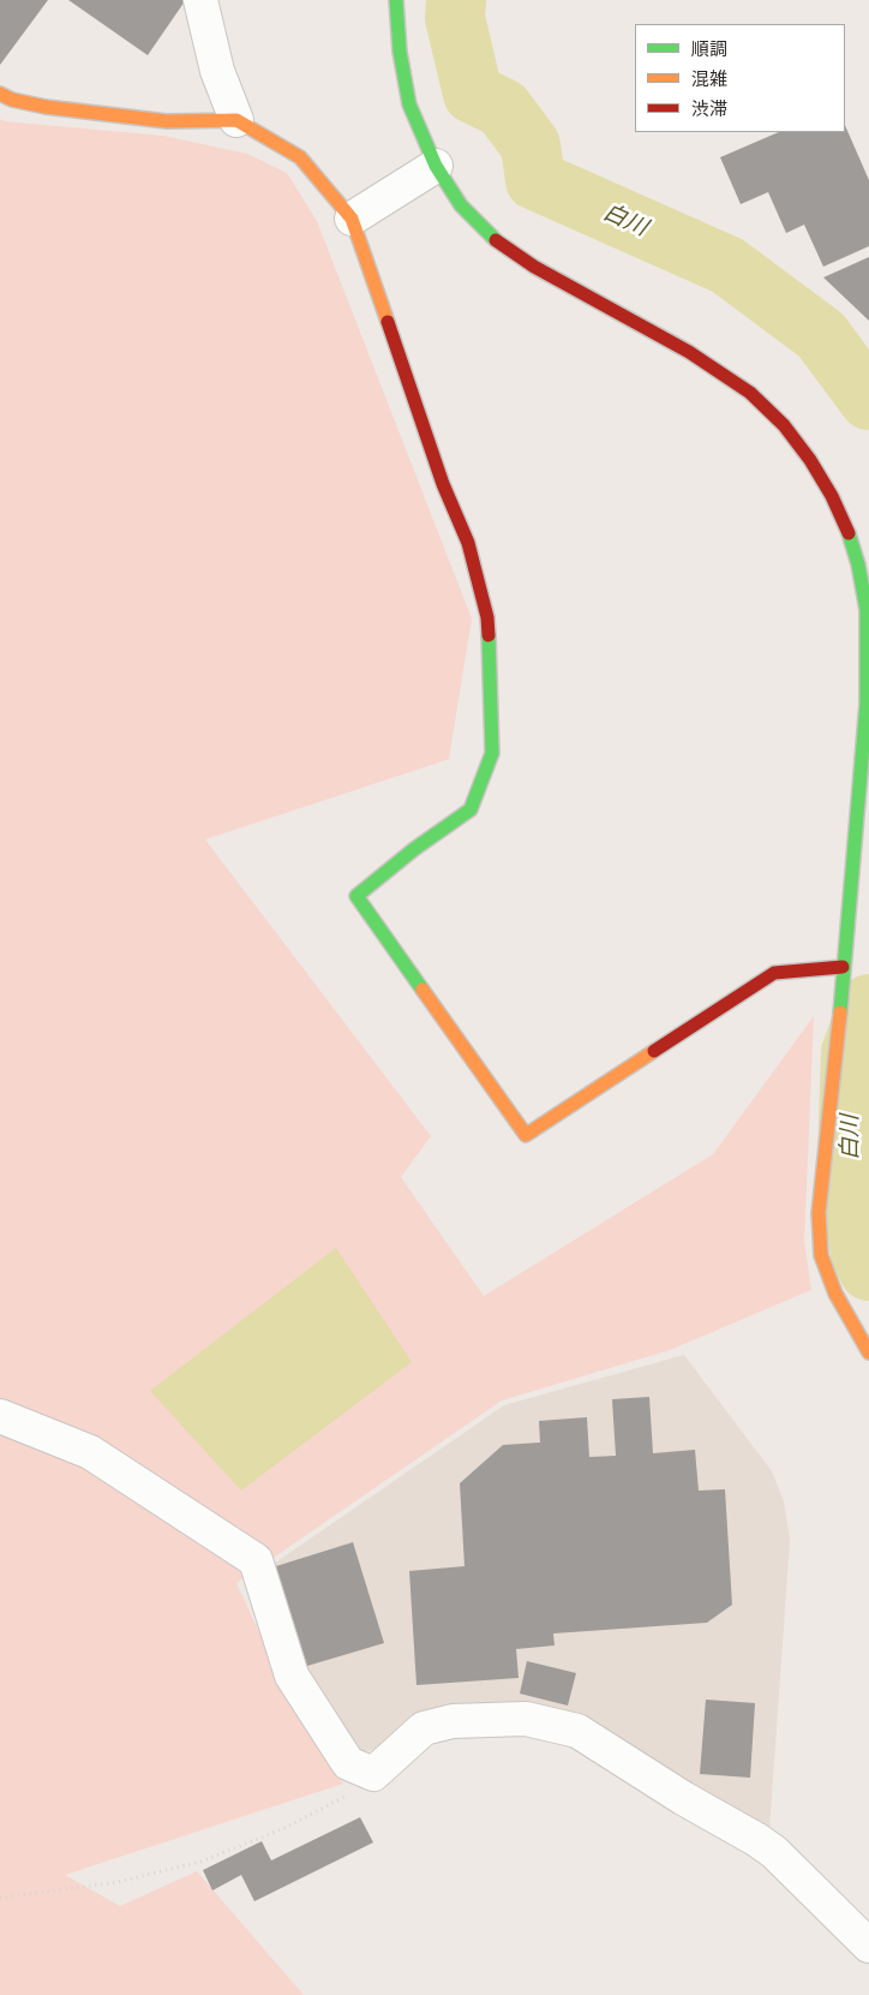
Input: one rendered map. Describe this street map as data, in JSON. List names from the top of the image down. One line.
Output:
{"water":["白川"],"legend":["順調","混雑","渋滞"]}
